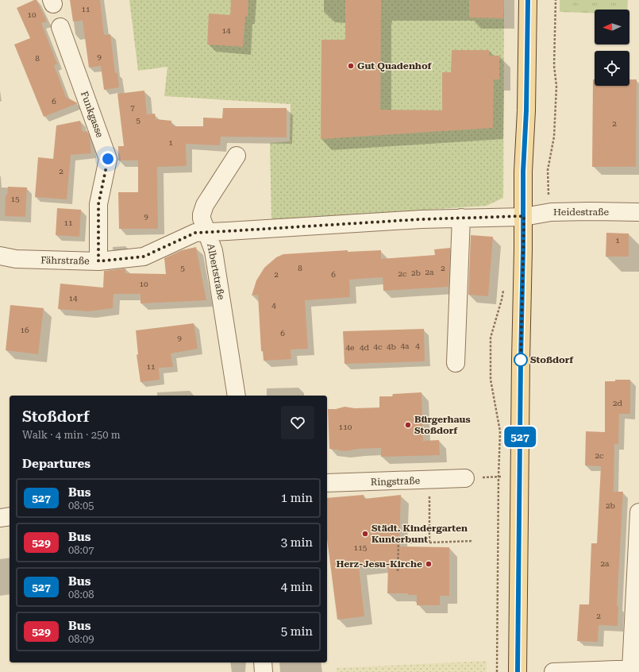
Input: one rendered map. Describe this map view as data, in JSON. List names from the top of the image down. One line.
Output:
{"streets":{"street":["Funkgasse","Heidestraße","Fährstraße","Albertstraße","Ringstraße"]},"crossings":[["Funkgasse","Fährstraße"],["Heidestraße","Fährstraße"],["Fährstraße","Albertstraße"]],"places":["Gut Quadenhof","Stoßdorf","Bürgerhaus Stoßdorf","Städt. Kindergarten Kunterbunt","Herz-Jesu-Kirche"],"lines":["bus line 527"],"house_numbers":["11","10","14","9","8","6","7","5","2","1","2","15","9","11","1","5","8","2","2a","2b","2c","2","6","10","14","4","16","6","9","4a","4","4c","4b","4e","4d","11","2d","110","2c","2b","115","2a","2"],"north":"left","page":{"on_map":"527","heading":[["Stoßdorf","Walk · 4 min · 250 m"],"Departures"],"list":[{"mark":"527","name":"Bus","note":"08:05","value":"1 min"},{"mark":"529","name":"Bus","note":"08:07","value":"3 min"},{"mark":"527","name":"Bus","note":"08:08","value":"4 min"},{"mark":"529","name":"Bus","note":"08:09","value":"5 min"}]}}
